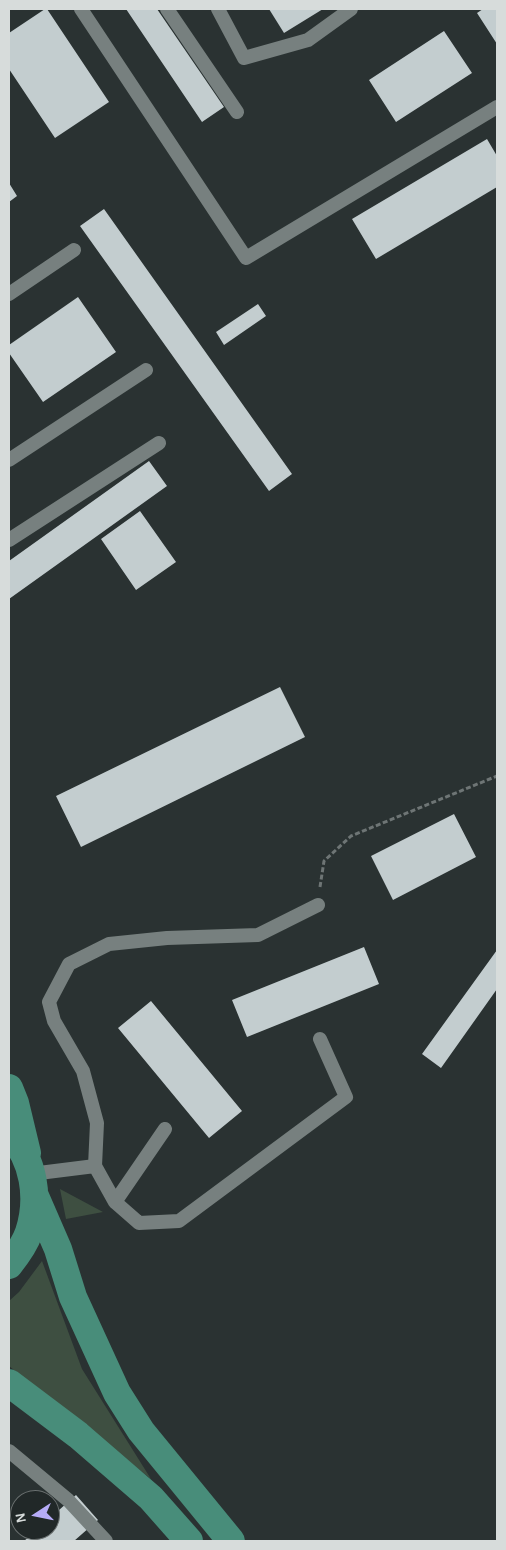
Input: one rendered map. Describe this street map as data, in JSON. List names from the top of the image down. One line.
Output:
{"north":"left"}
